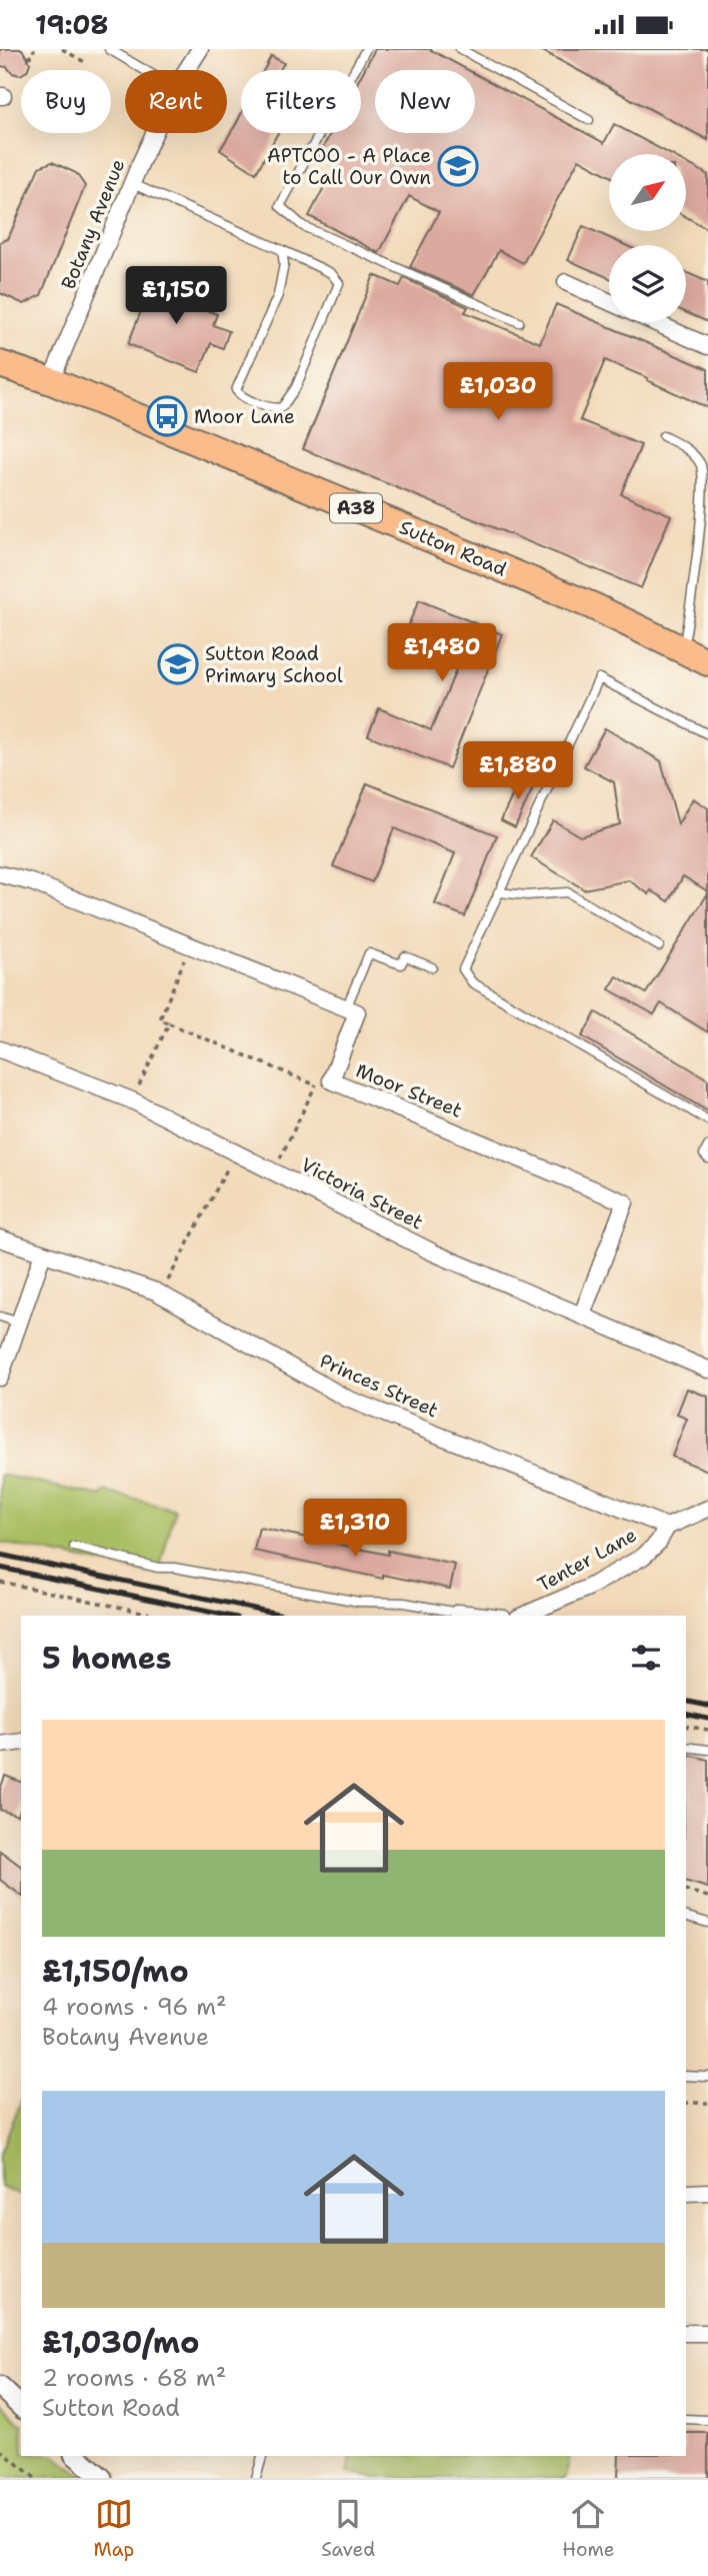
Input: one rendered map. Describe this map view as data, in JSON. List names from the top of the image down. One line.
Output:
{"streets":{"highway":["A38","Sutton Road"],"street":["Botany Avenue","Moor Street","Victoria Street","Princes Street","Tenter Lane"]},"crossings":[["Botany Avenue","Sutton Road"],["Moor Street","Victoria Street"],["Princes Street","Tenter Lane"]],"places":{"school or university":["APTCOO - A Place to Call Our Own","Sutton Road Primary School"],"bus stop":["Moor Lane"]},"north":"top right","page":{"status":"19:08","chip":["Buy","Rent","Filters","New"],"price":["£1,150","£1,030","£1,480","£1,880","£1,310"],"heading":"5 homes","list":[{"name":"£1,150/mo","note":"4 rooms · 96 m² · Botany Avenue"},{"name":"£1,030/mo","note":"2 rooms · 68 m² · Sutton Road"}],"tabs":["Map","Saved","Home"]}}
